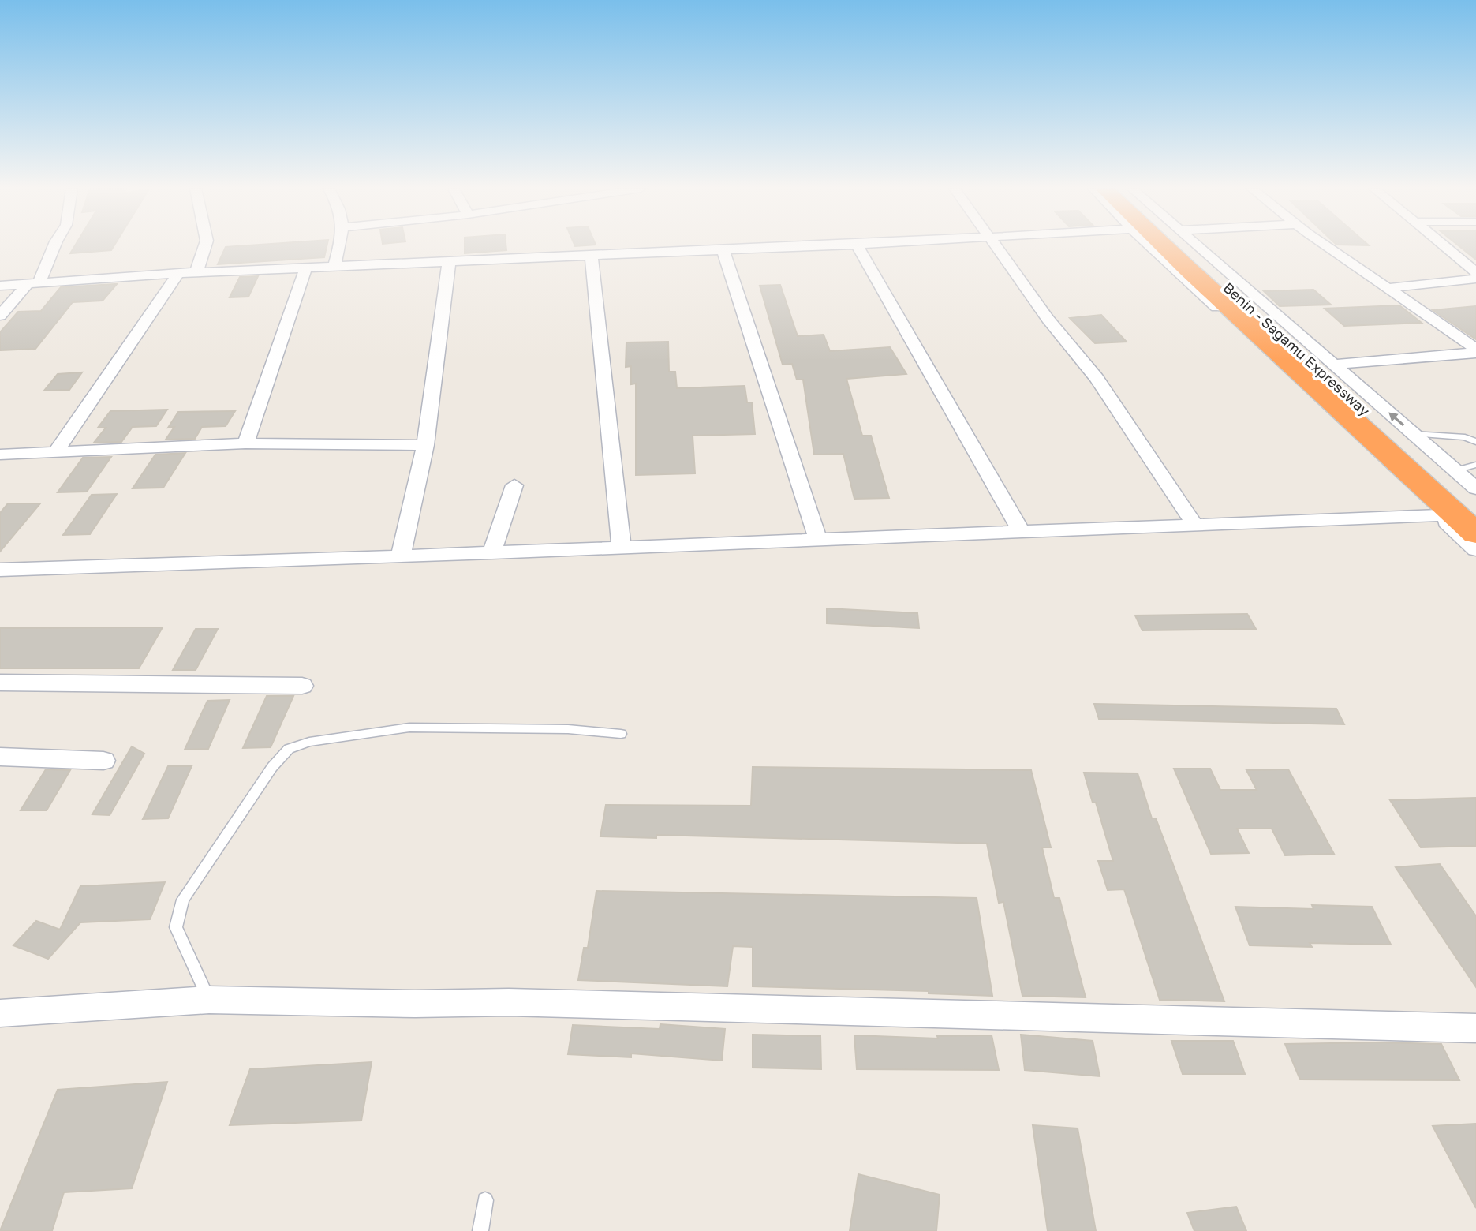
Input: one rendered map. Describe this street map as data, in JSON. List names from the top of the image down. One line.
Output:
{"streets":{"highway":["Benin - Sagamu Expressway"]}}
